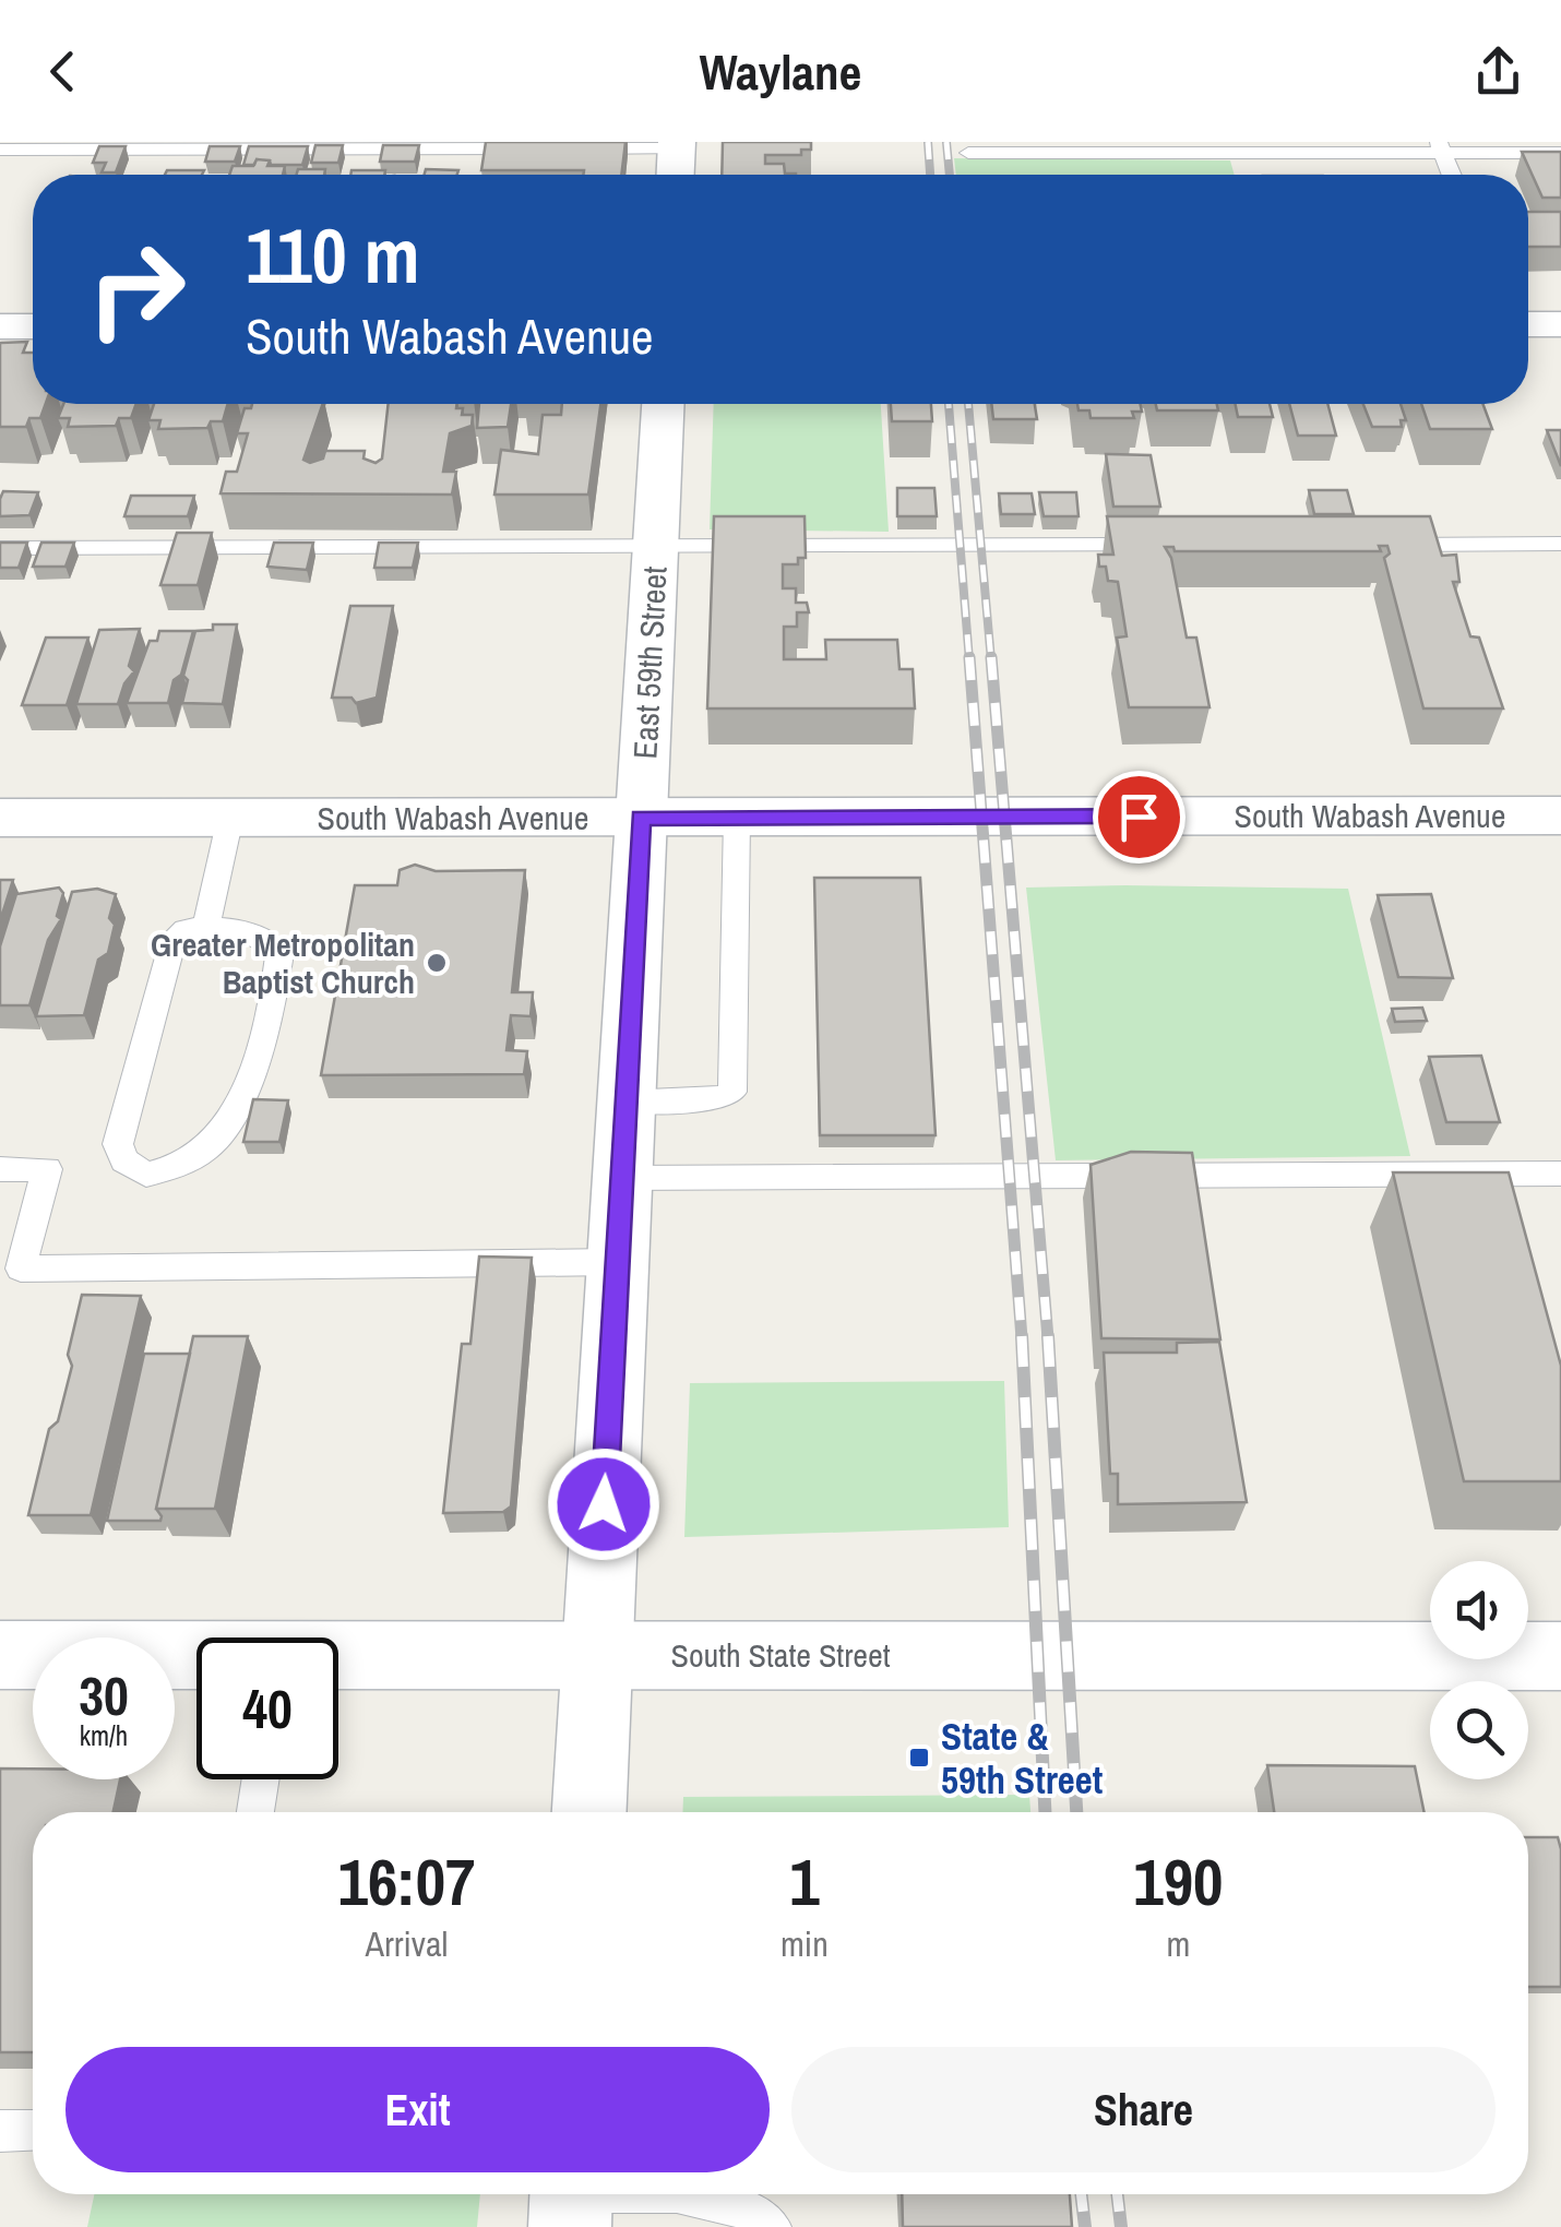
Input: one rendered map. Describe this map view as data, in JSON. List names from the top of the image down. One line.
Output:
{"streets":{"street":["East 59th Street","South Wabash Avenue","South State Street"]},"crossings":[["East 59th Street","South Wabash Avenue"],["East 59th Street","South State Street"]],"places":{"other":["Greater Metropolitan Baptist Church"],"transit":["State & 59th Street"]},"page":{"header":"Waylane","turn":["110 m","South Wabash Avenue"],"speed":"30 km/h","limit":"40","eta":["16:07","Arrival","1","min","190","m"],"buttons":["Exit","Share"]}}
